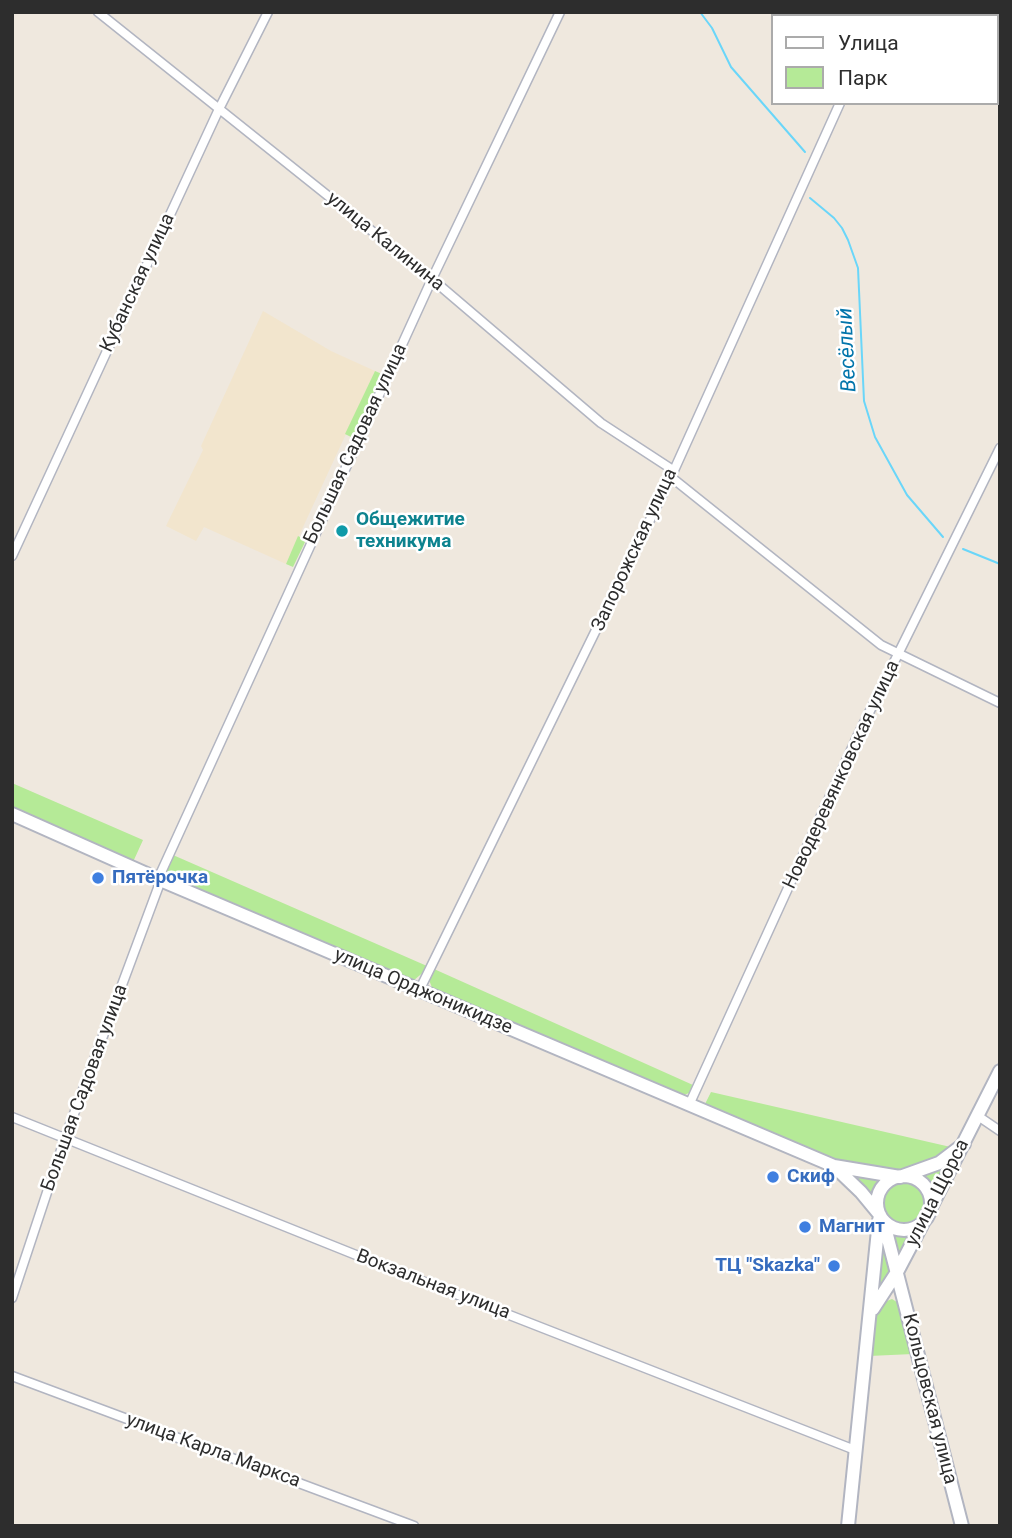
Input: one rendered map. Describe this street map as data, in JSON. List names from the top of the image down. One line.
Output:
{"streets":{"main road":["улица Орджоникидзе","улица Щорса","Кольцовская улица"],"street":["улица Калинина","Кубанская улица","Большая Садовая улица","Запорожская улица","Новодеревянковская улица","Вокзальная улица","улица Карла Маркса"]},"crossings":[["улица Калинина","Кубанская улица"],["улица Калинина","Большая Садовая улица"],["улица Калинина","Запорожская улица"],["улица Калинина","Новодеревянковская улица"],["Большая Садовая улица","улица Орджоникидзе"],["Большая Садовая улица","Вокзальная улица"],["Запорожская улица","улица Орджоникидзе"],["Новодеревянковская улица","улица Орджоникидзе"],["улица Щорса","Вокзальная улица"],["улица Щорса","Кольцовская улица"]],"water":["Весёлый"],"places":["Общежитие техникума","Пятёрочка","Скиф","Магнит","ТЦ \"Skazka\""],"legend":["Улица","Парк"]}
